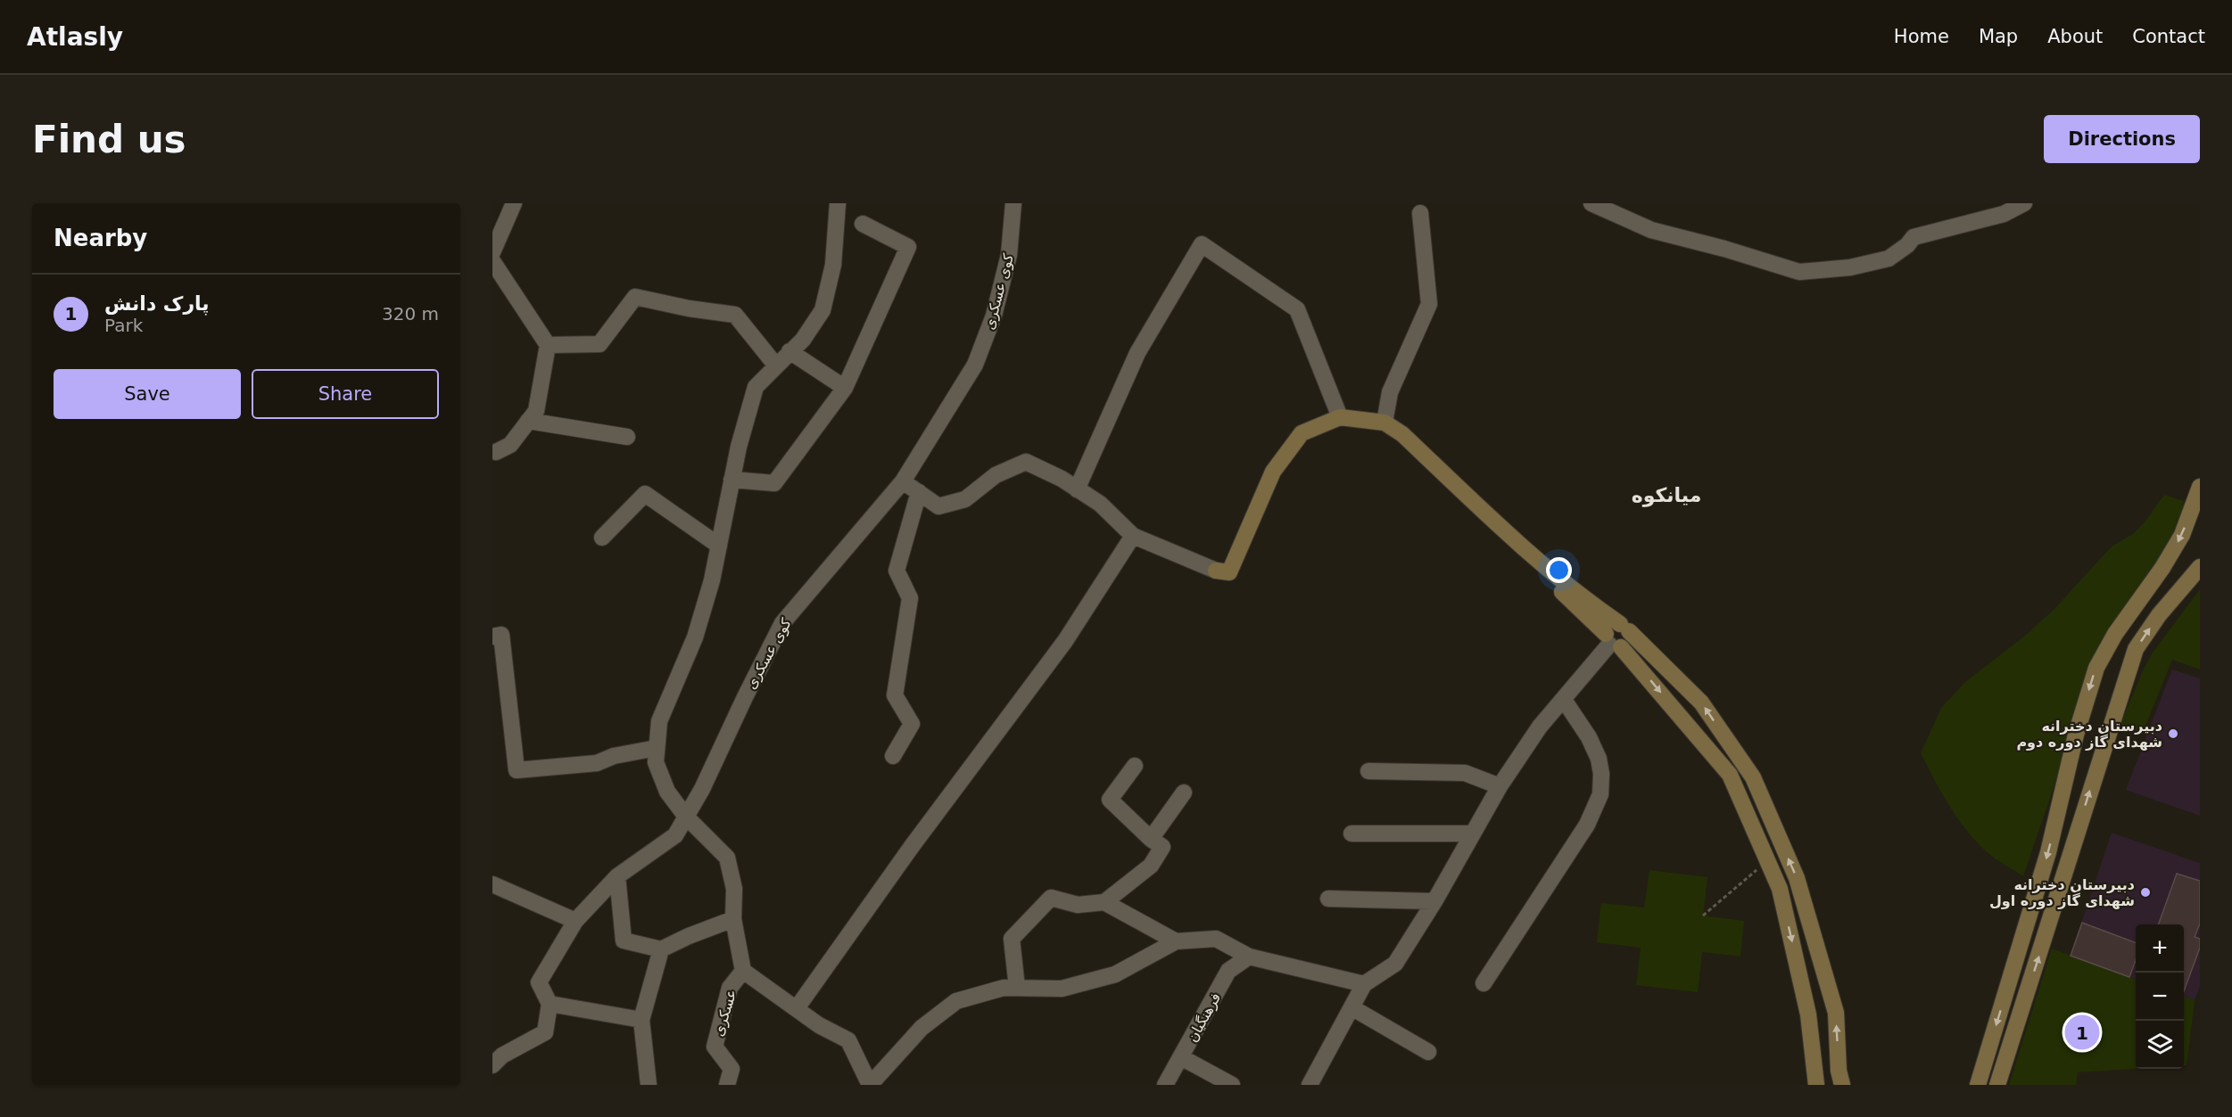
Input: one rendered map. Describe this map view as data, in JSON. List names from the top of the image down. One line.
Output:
{"streets":{"street":["کوی عسکری","عسکری","فرهنگیان"]},"districts":["میانکوه"],"places":["دبیرستان دخترانه شهدای گاز دوره دوم","دبیرستان دخترانه شهدای گاز دوره اول"],"page":{"header":"Atlasly","nav":["Home","Map","About","Contact"],"buttons":["Directions",["Save","Share"]],"title":"Find us","heading":"Nearby","list":[{"mark":"1","name":"پارک دانش","note":"Park","value":"320 m"}],"map_buttons":["+","−"],"pins":"1"}}
